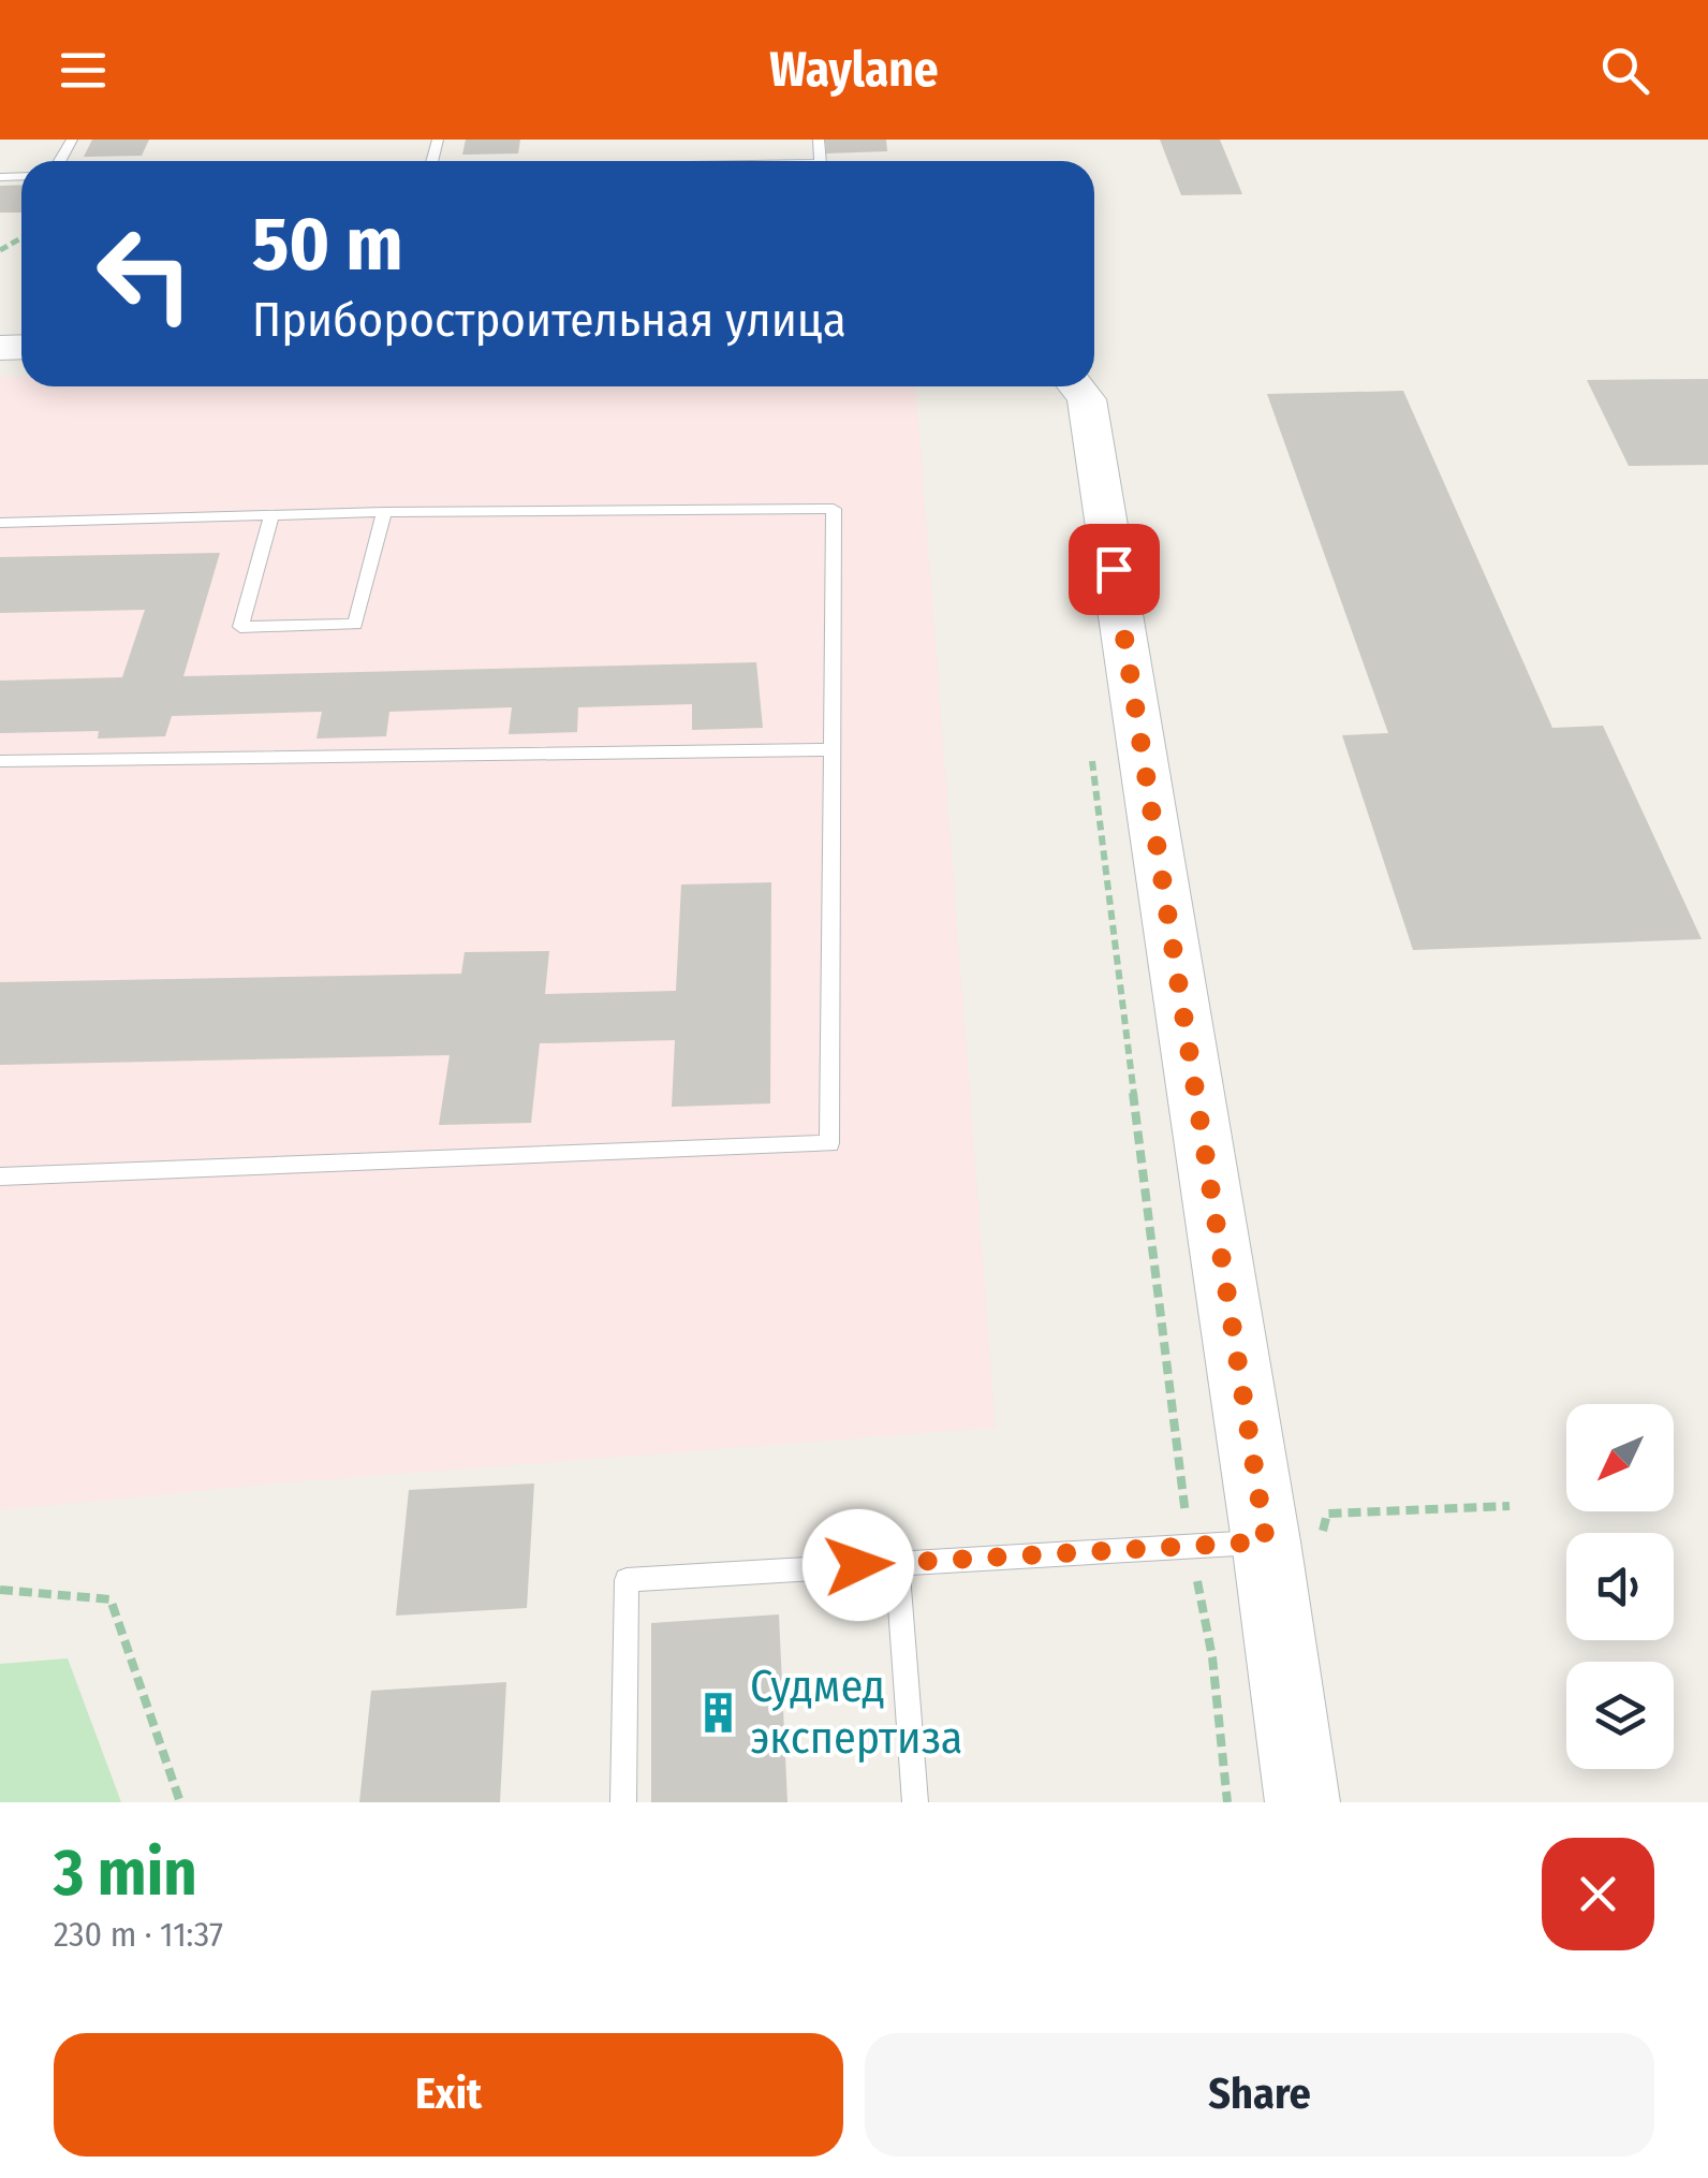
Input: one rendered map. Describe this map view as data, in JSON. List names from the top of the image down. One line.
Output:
{"places":{"building":["Судмед экспертиза"]},"north":"bottom left","page":{"header":"Waylane","turn":["50 m","Приборостроительная улица"],"heading":["3 min","230 m · 11:37"],"buttons":["Exit","Share"]}}
